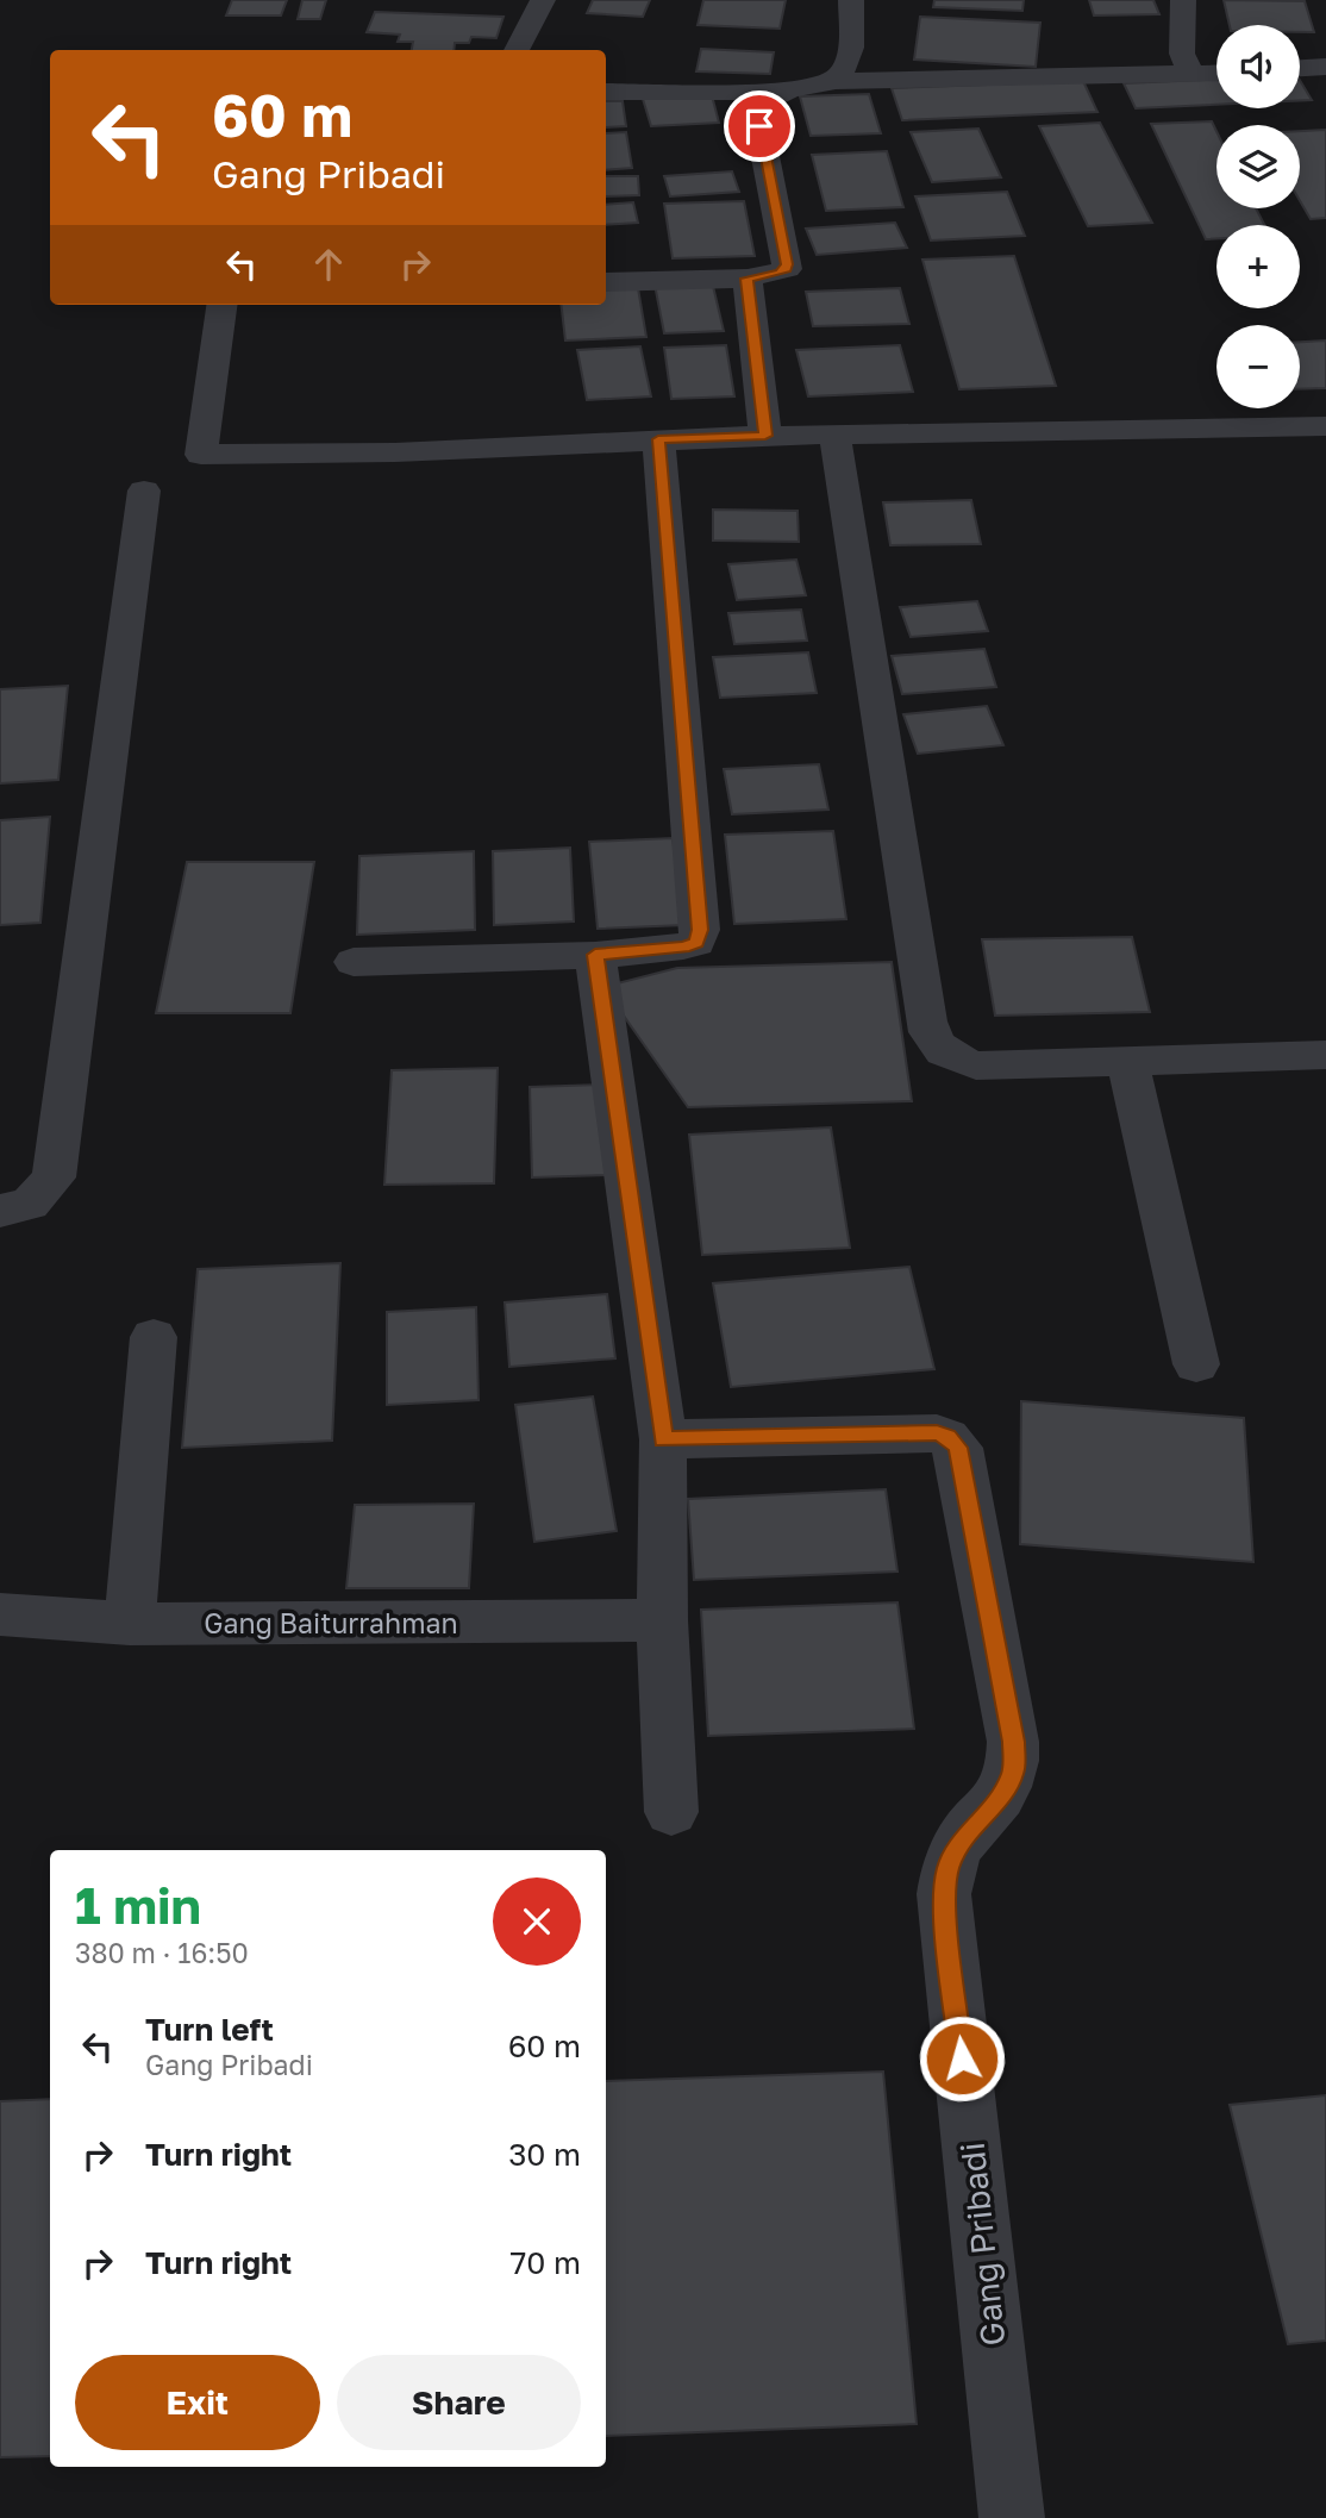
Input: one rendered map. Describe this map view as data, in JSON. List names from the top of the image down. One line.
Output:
{"streets":{"street":["Gang Baiturrahman","Gang Pribadi"]},"page":{"map_buttons":["+","−"],"turn":["60 m","Gang Pribadi"],"heading":["1 min","380 m · 16:50"],"list":[{"name":"Turn left","note":"Gang Pribadi","value":"60 m"},{"name":"Turn right","value":"30 m"},{"name":"Turn right","value":"70 m"}],"buttons":["Exit","Share"]}}
